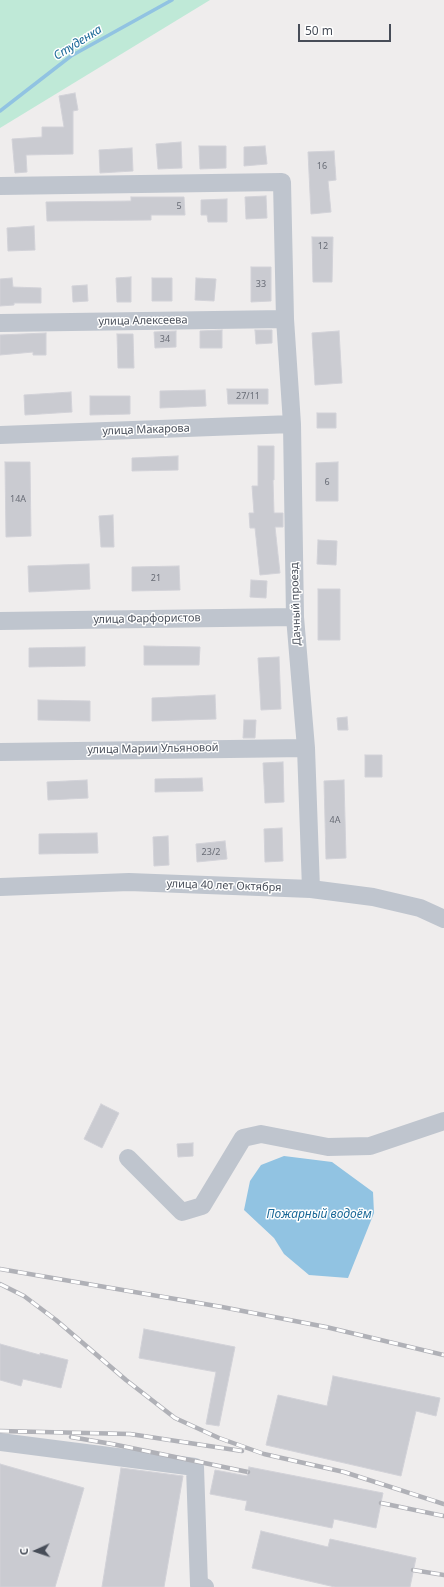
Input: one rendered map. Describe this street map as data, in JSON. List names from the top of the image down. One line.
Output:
{"streets":{"street":["улица Алексеева","улица Макарова","Дачный проезд","улица Фарфористов","улица Марии Ульяновой","улица 40 лет Октября"]},"crossings":[["улица Алексеева","Дачный проезд"],["улица Макарова","Дачный проезд"],["Дачный проезд","улица Фарфористов"],["Дачный проезд","улица Марии Ульяновой"],["Дачный проезд","улица 40 лет Октября"]],"water":["Студенка","Пожарный водоём"],"house_numbers":["16","5","12","33","34","27/11","6","14А","21","4А","23/2"],"scale_bar":"50 m","north":"left"}
